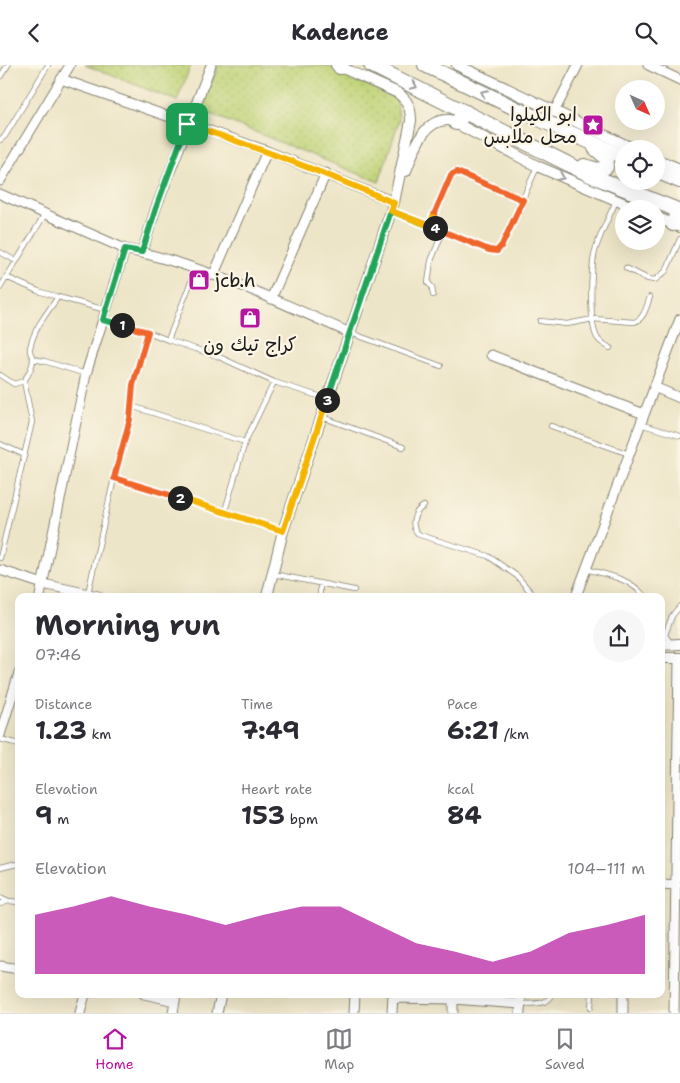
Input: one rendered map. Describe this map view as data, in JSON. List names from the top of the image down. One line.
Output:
{"places":{"place":["ابو الكيلوا محل ملابس"],"shop":["jcb.h","كراج تيك ون"]},"north":"bottom right","page":{"header":"Kadence","pins":["4","1","3","2"],"heading":["Morning run","07:46"],"stats":[["Distance","1.23 km"],["Time","7:49"],["Pace","6:21 /km"],["Elevation","9 m"],["Heart rate","153 bpm"],["kcal","84"]],"chart":["Elevation","104–111 m"],"tabs":["Home","Map","Saved"]}}
